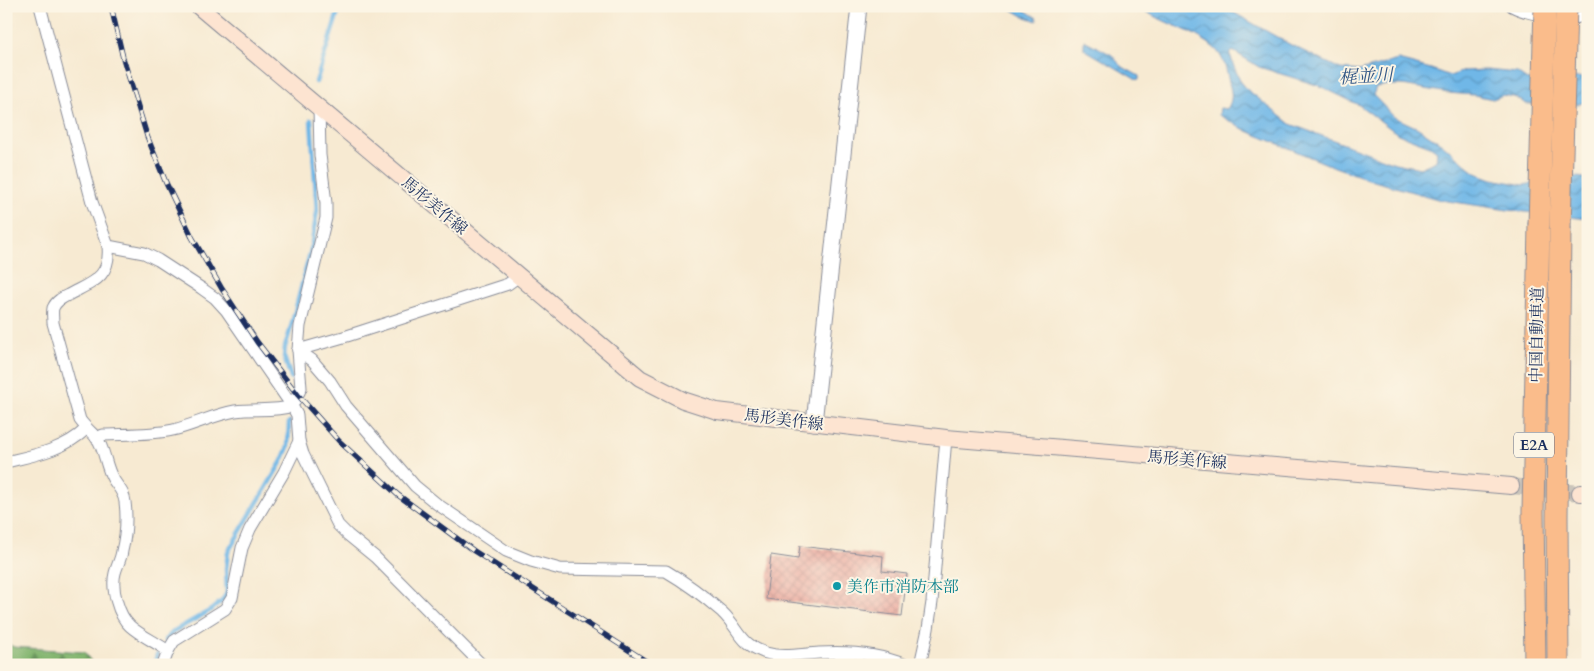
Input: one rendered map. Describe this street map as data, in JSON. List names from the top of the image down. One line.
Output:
{"streets":{"highway":["中国自動車道","E2A"],"main road":["馬形美作線"]},"water":["梶並川"],"places":["美作市消防本部"]}
